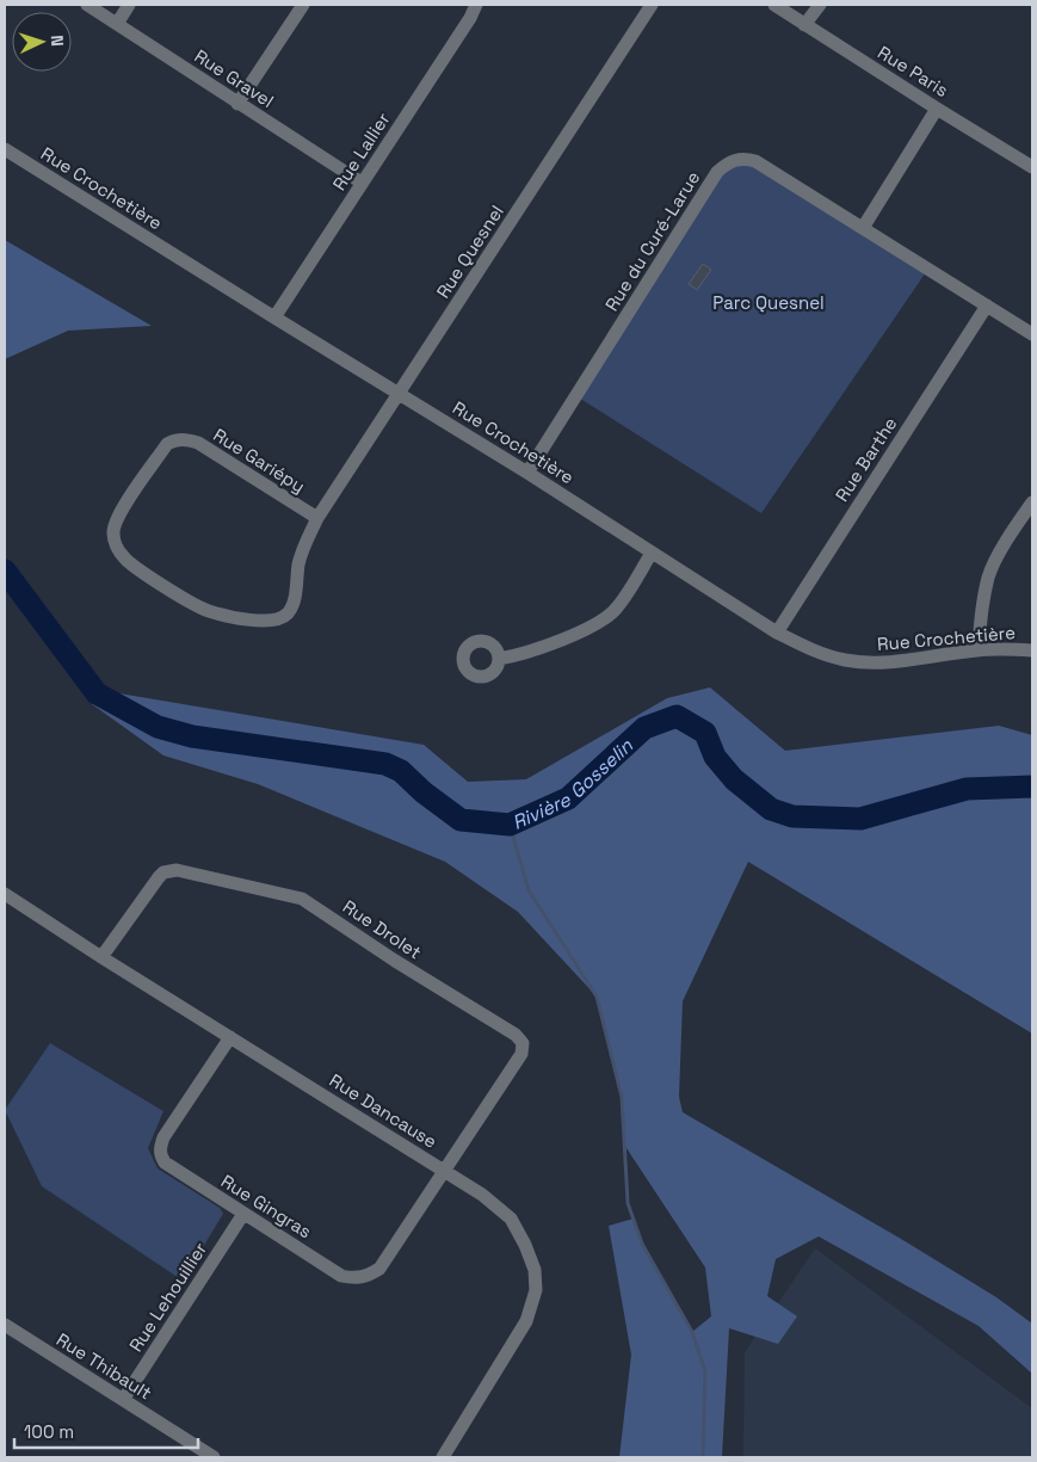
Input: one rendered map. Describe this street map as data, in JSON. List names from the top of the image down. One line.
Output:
{"streets":{"street":["Rue Paris","Rue Gravel","Rue Lallier","Rue Crochetière","Rue du Curé-Larue","Rue Quesnel","Rue Barthe","Rue Gariépy","Rue Drolet","Rue Dancause","Rue Gingras","Rue Lehouillier","Rue Thibault"]},"crossings":[["Rue Gravel","Rue Lallier"],["Rue Lallier","Rue Crochetière"],["Rue Crochetière","Rue du Curé-Larue"],["Rue Crochetière","Rue Quesnel"],["Rue Crochetière","Rue Barthe"],["Rue du Curé-Larue","Rue Barthe"],["Rue Quesnel","Rue Gariépy"],["Rue Drolet","Rue Dancause"],["Rue Drolet","Rue Gingras"],["Rue Dancause","Rue Gingras"],["Rue Gingras","Rue Lehouillier"],["Rue Lehouillier","Rue Thibault"]],"water":["Rivière Gosselin"],"parks":["Parc Quesnel"],"scale_bar":"100 m","north":"right"}
